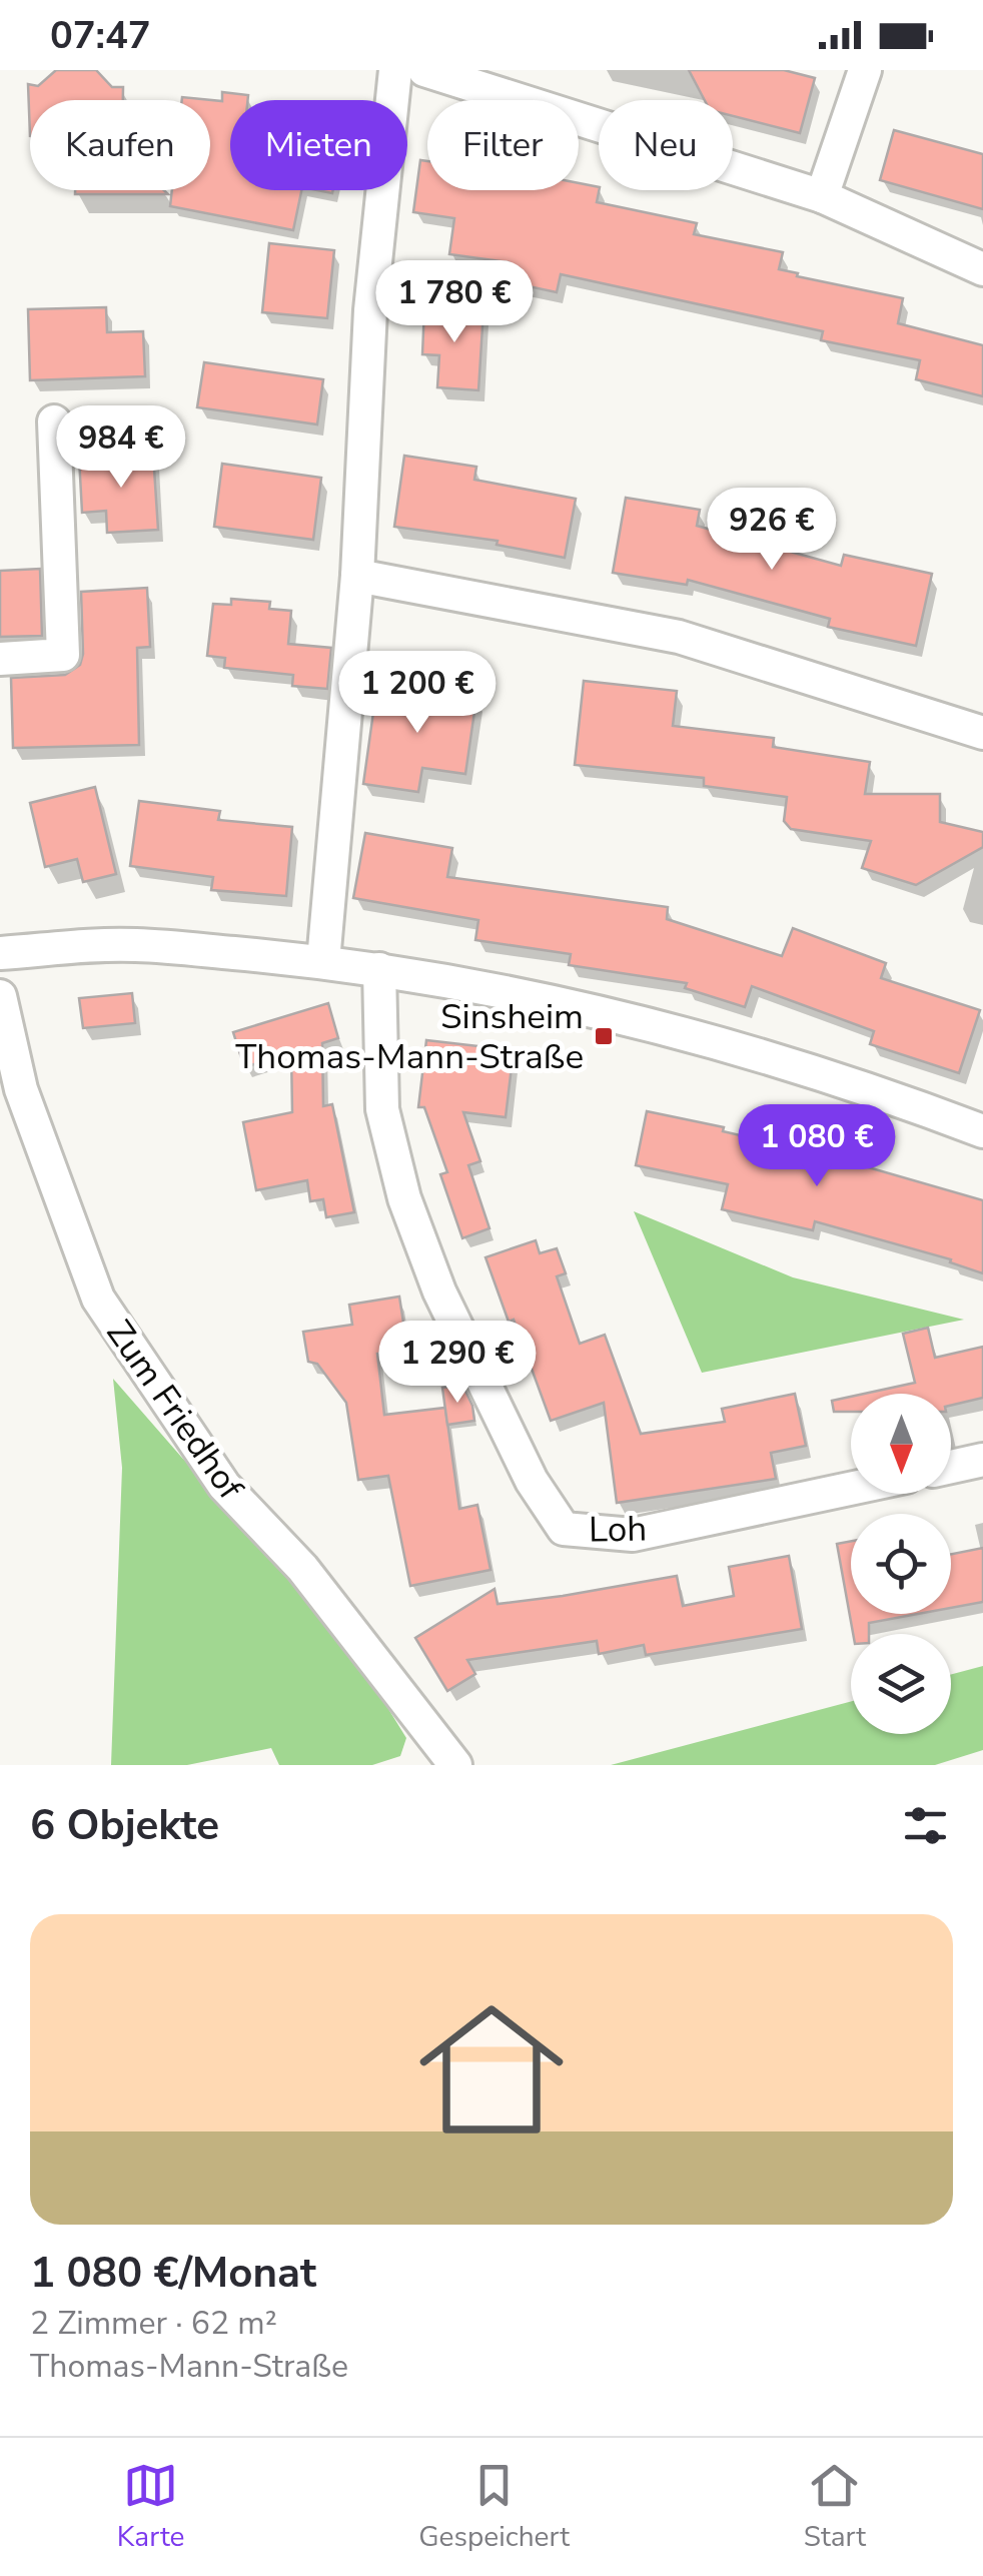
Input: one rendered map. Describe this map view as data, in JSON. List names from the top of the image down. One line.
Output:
{"streets":{"street":["Zum Friedhof","Loh"]},"places":{"transit":["Sinsheim Thomas-Mann-Straße"]},"north":"bottom","page":{"status":"07:47","chip":["Kaufen","Mieten","Filter","Neu"],"price":["1 780 €","984 €","926 €","1 200 €","1 080 €","1 290 €"],"heading":"6 Objekte","list":[{"name":"1 080 €/Monat","note":"2 Zimmer · 62 m² · Thomas-Mann-Straße"}],"tabs":["Karte","Gespeichert","Start"]}}
